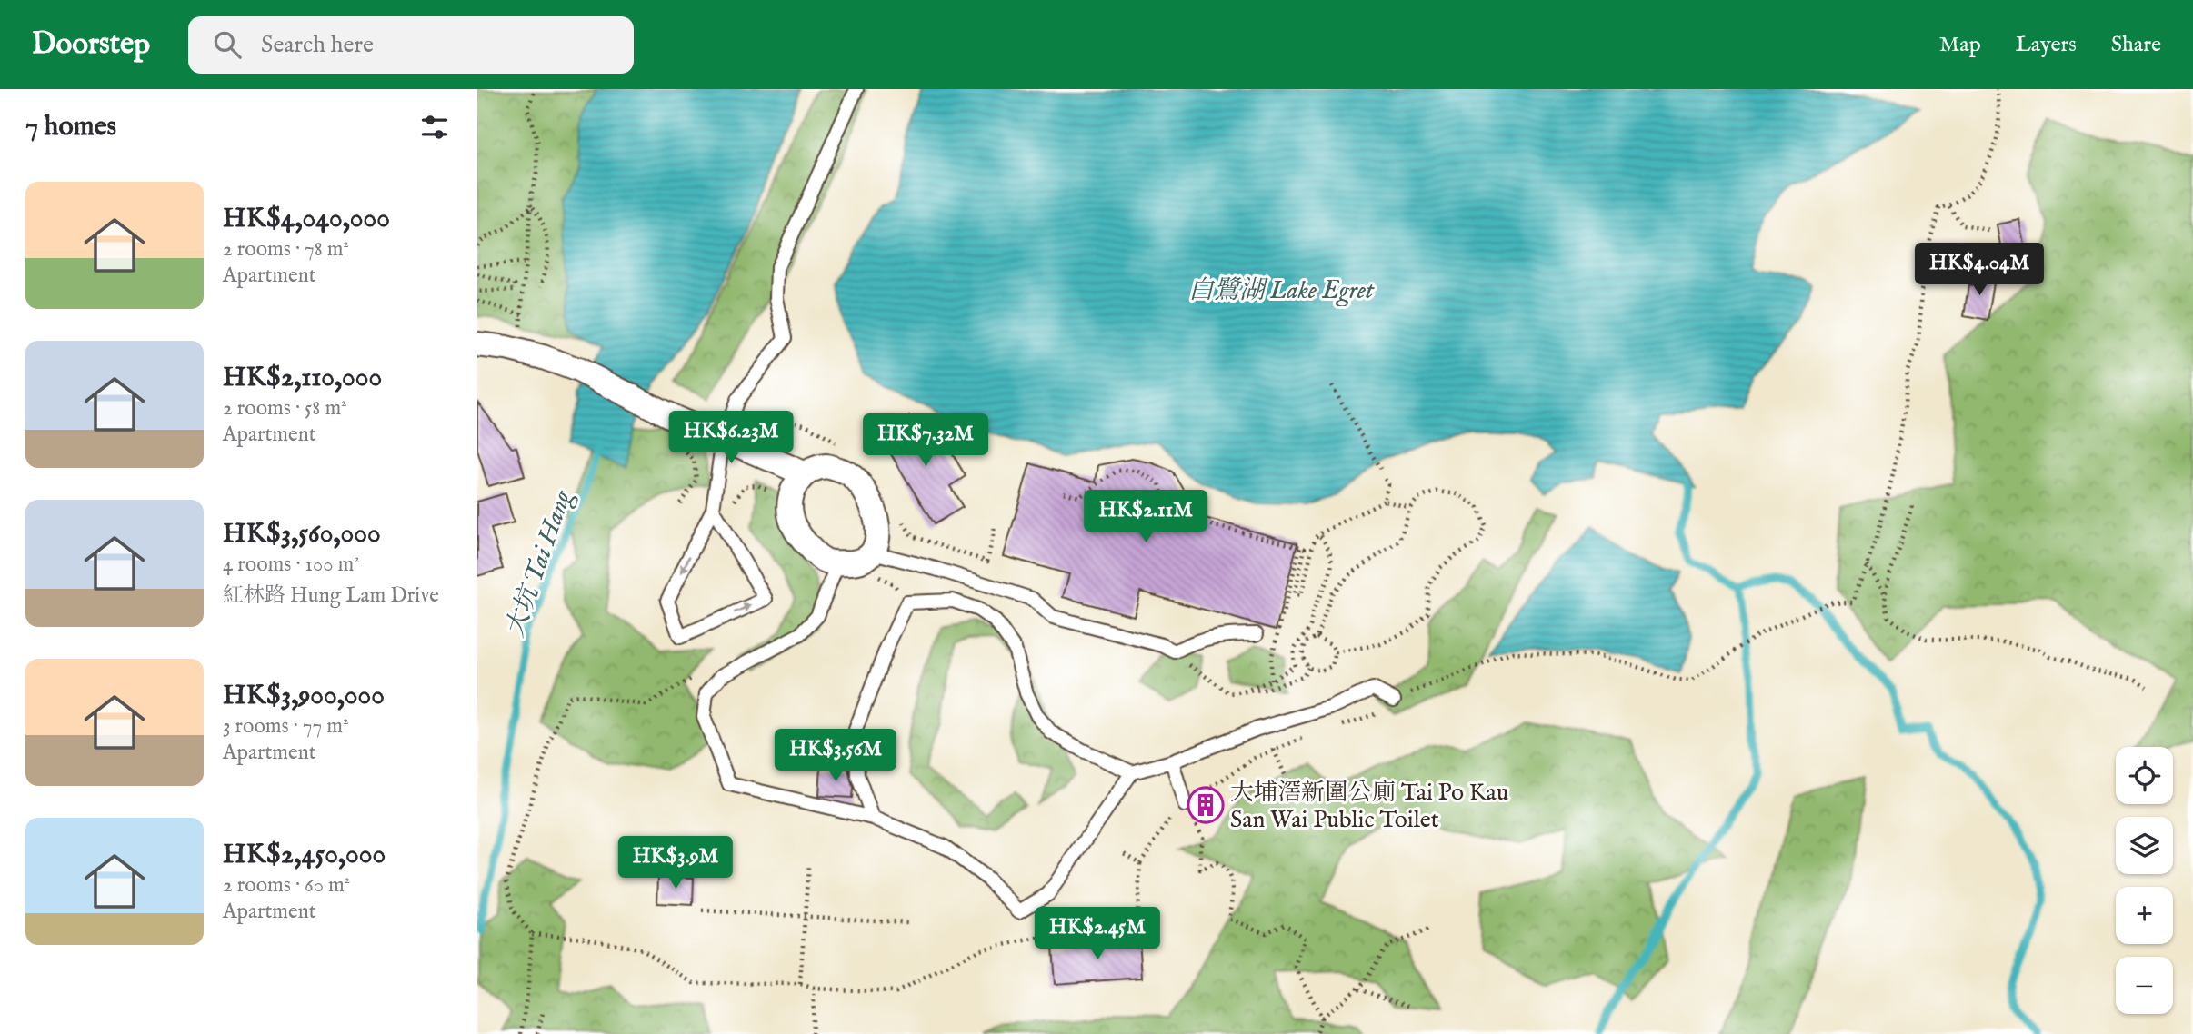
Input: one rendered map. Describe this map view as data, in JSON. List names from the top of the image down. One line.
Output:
{"water":["白鷺湖 Lake Egret","大坑 Tai Hang"],"places":{"building":["大埔滘新圍公廁 Tai Po Kau San Wai Public Toilet"]},"page":{"header":"Doorstep","search":"Search here","nav":["Map","Layers","Share"],"heading":"7 homes","list":[{"name":"HK$4,040,000","note":"2 rooms · 78 m² · Apartment"},{"name":"HK$2,110,000","note":"2 rooms · 58 m² · Apartment"},{"name":"HK$3,560,000","note":"4 rooms · 100 m² · 紅林路 Hung Lam Drive"},{"name":"HK$3,900,000","note":"3 rooms · 77 m² · Apartment"},{"name":"HK$2,450,000","note":"2 rooms · 60 m² · Apartment"}],"price":["HK$4.04M","HK$6.23M","HK$7.32M","HK$2.11M","HK$3.56M","HK$3.9M","HK$2.45M"],"map_buttons":["+","−"]}}
